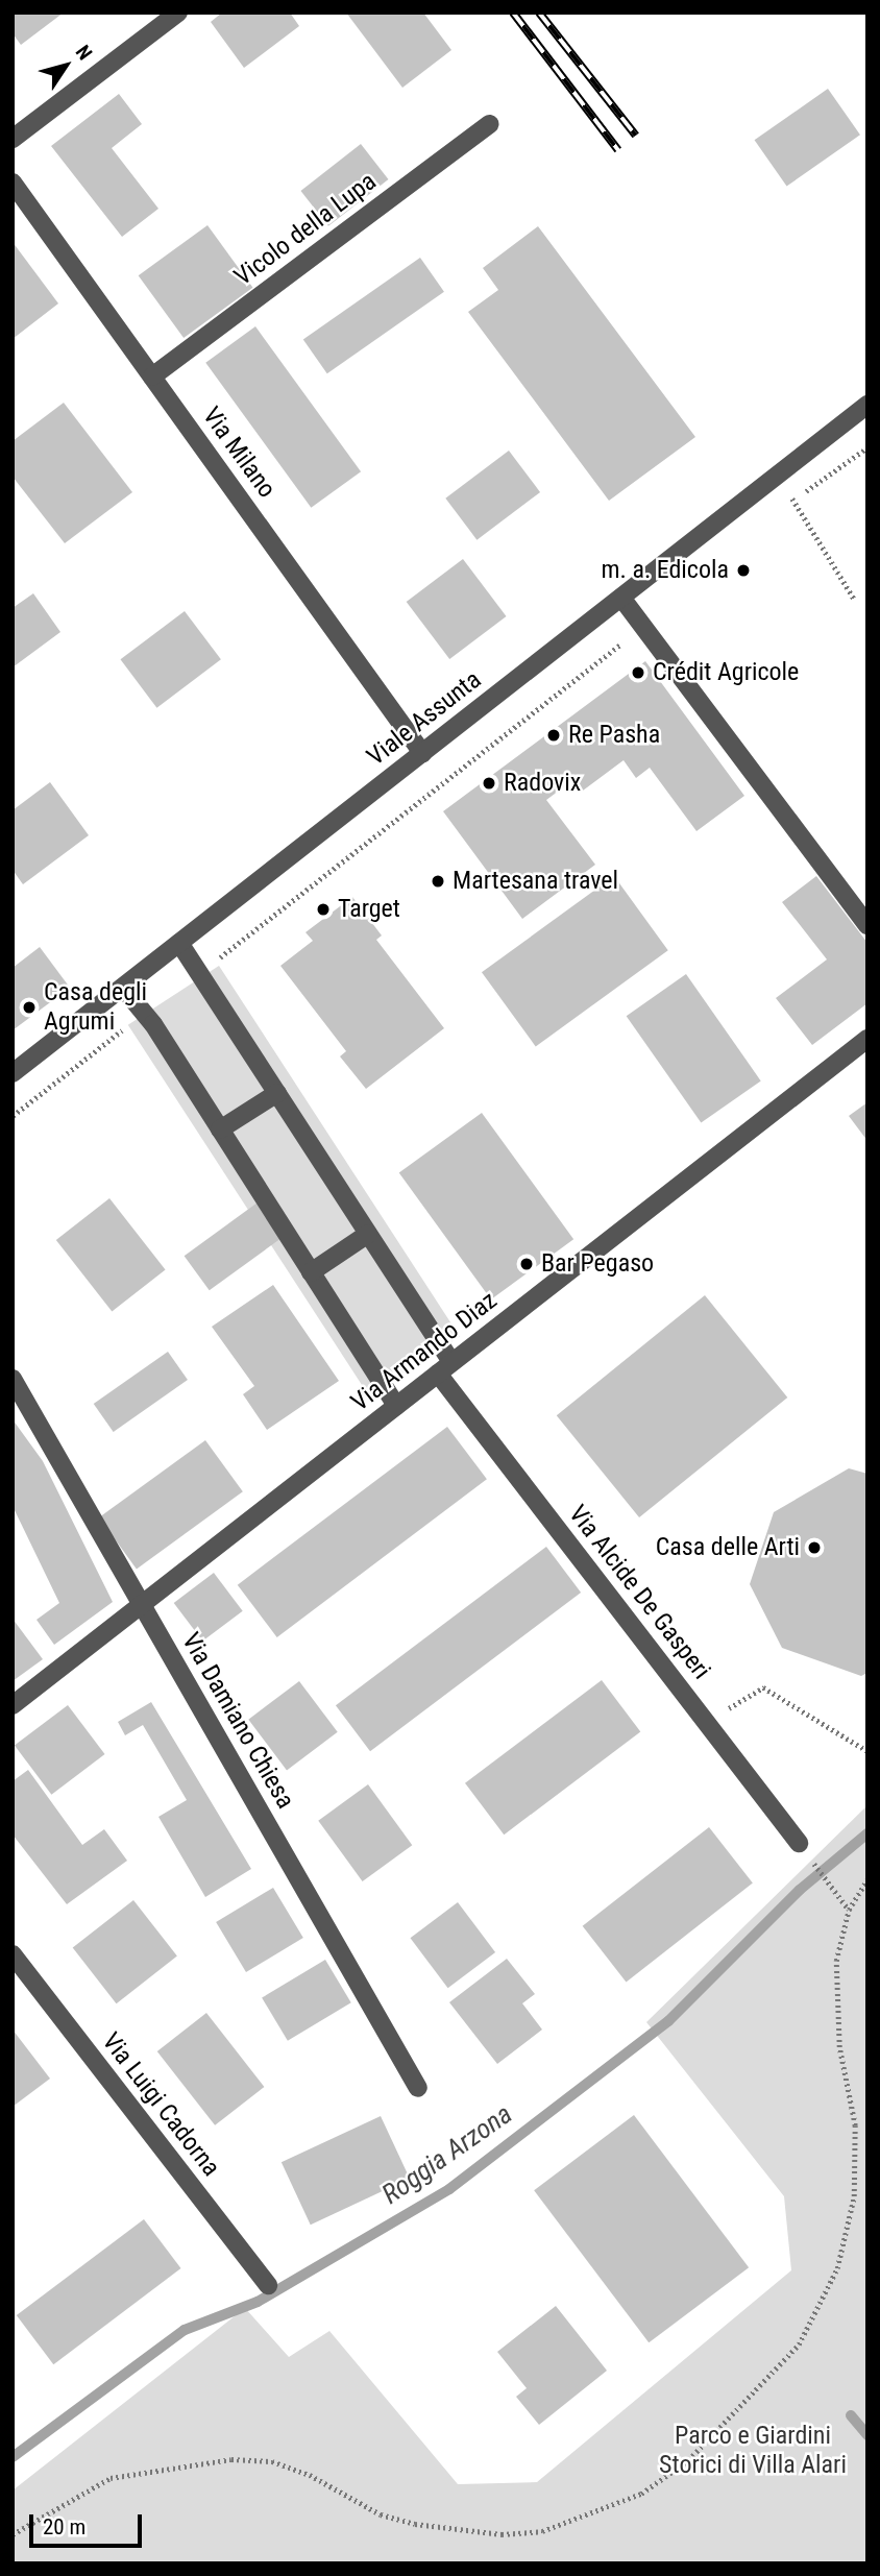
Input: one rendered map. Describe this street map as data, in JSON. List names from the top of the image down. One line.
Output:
{"streets":{"street":["Vicolo della Lupa","Via Milano","Viale Assunta","Via Armando Diaz","Via Alcide De Gasperi","Via Damiano Chiesa","Via Luigi Cadorna"]},"crossings":[["Vicolo della Lupa","Via Milano"],["Via Milano","Viale Assunta"],["Viale Assunta","Via Alcide De Gasperi"],["Via Armando Diaz","Via Alcide De Gasperi"],["Via Armando Diaz","Via Damiano Chiesa"]],"water":["Roggia Arzona"],"parks":["Parco e Giardini Storici di Villa Alari"],"places":["m. a. Edicola","Crédit Agricole","Re Pasha","Radovix","Martesana travel","Target","Casa degli Agrumi","Bar Pegaso","Casa delle Arti"],"scale_bar":"20 m","north":"top right"}
